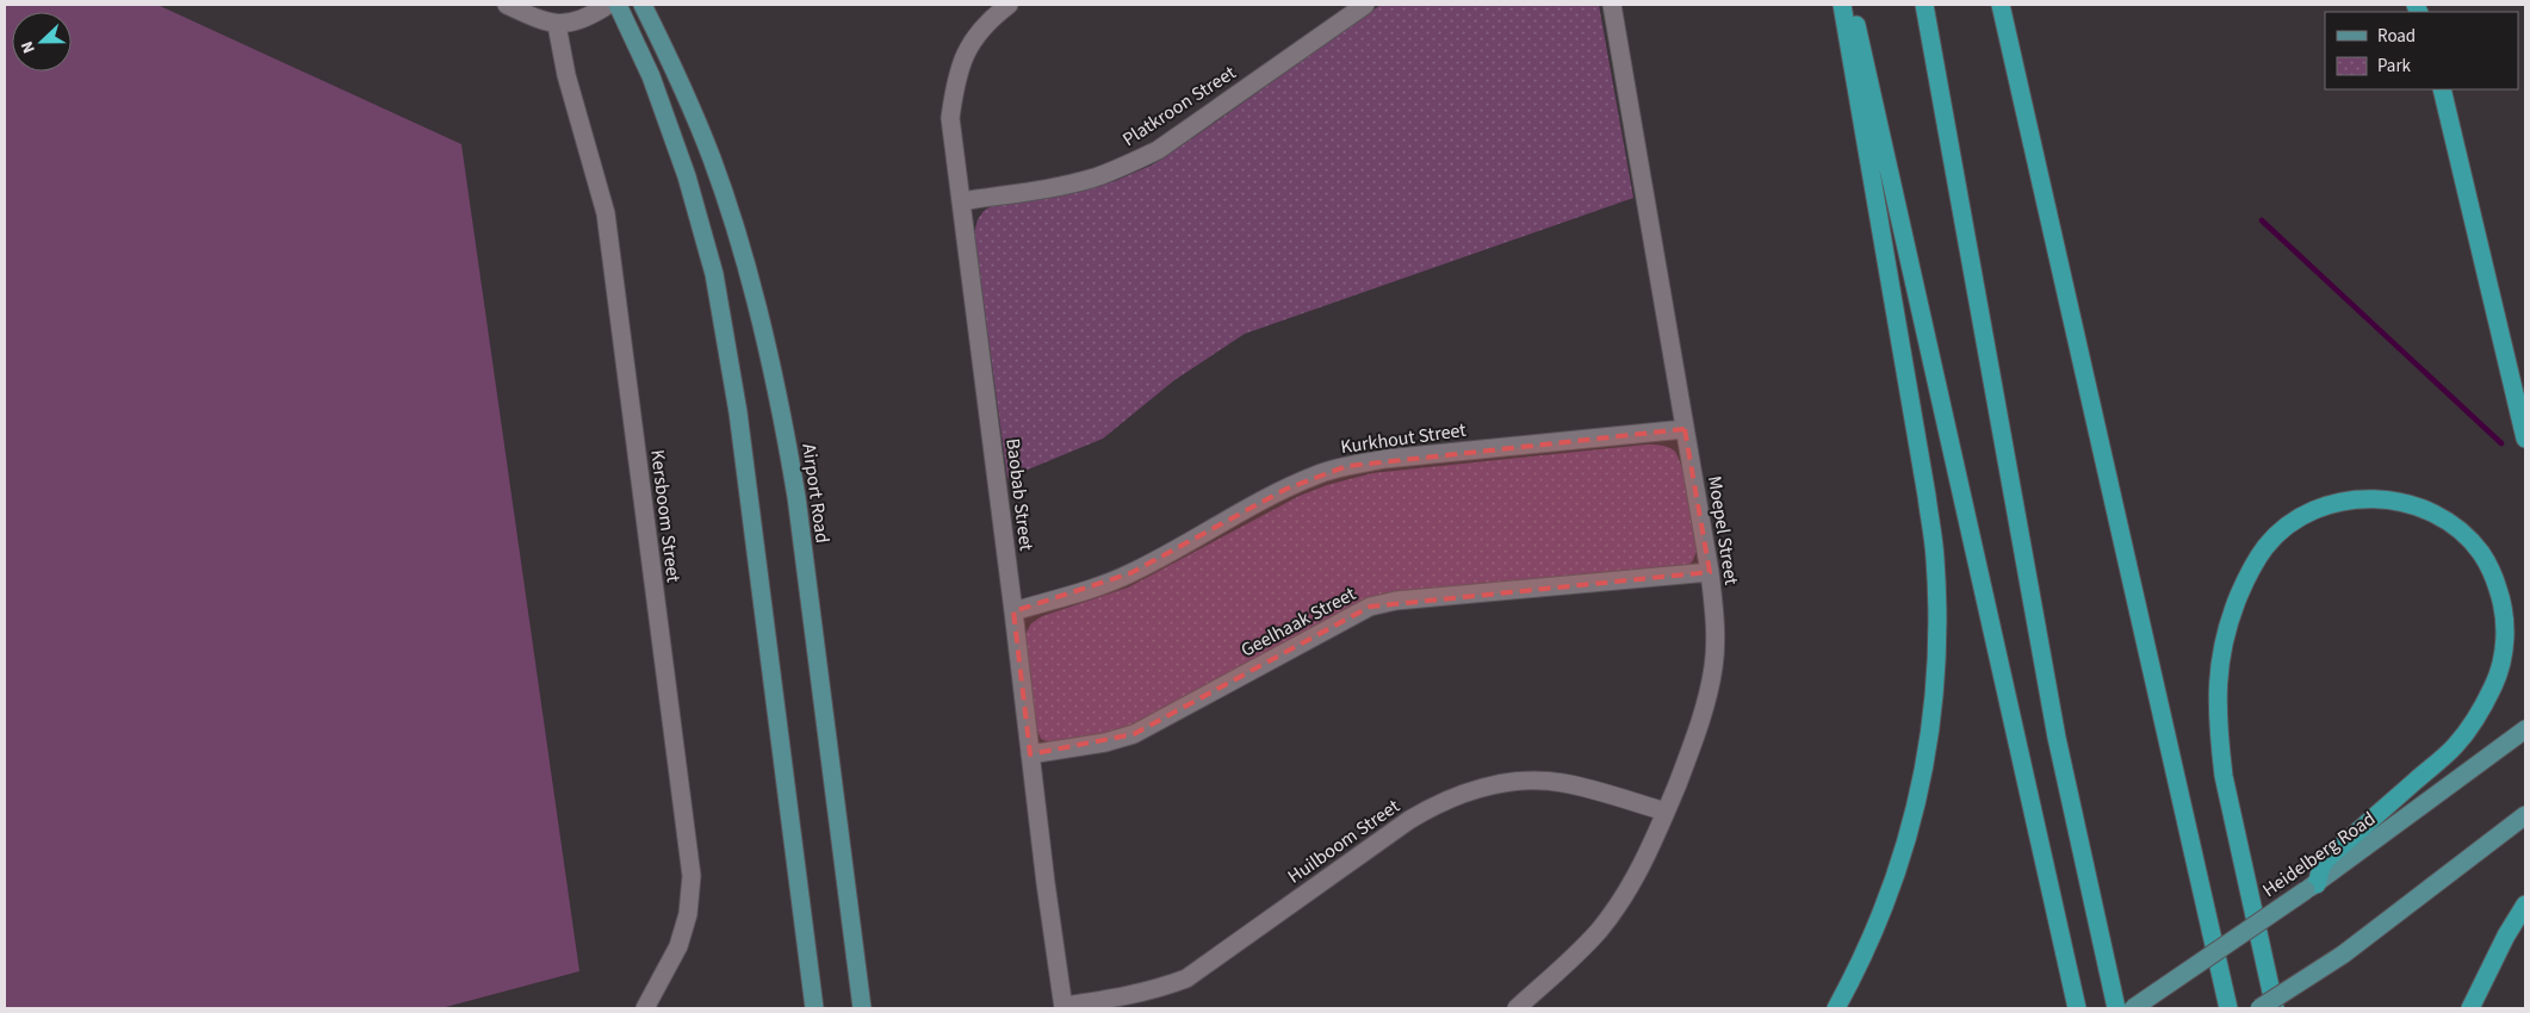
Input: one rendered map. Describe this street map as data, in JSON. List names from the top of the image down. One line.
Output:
{"streets":{"main road":["Airport Road","Heidelberg Road"],"street":["Platkroon Street","Kurkhout Street","Baobab Street","Kersboom Street","Moepel Street","Geelhaak Street","Huilboom Street"]},"crossings":[["Platkroon Street","Baobab Street"],["Kurkhout Street","Baobab Street"],["Kurkhout Street","Moepel Street"],["Baobab Street","Geelhaak Street"],["Baobab Street","Huilboom Street"],["Moepel Street","Geelhaak Street"],["Moepel Street","Huilboom Street"]],"legend":["Road","Park"],"north":"left"}
